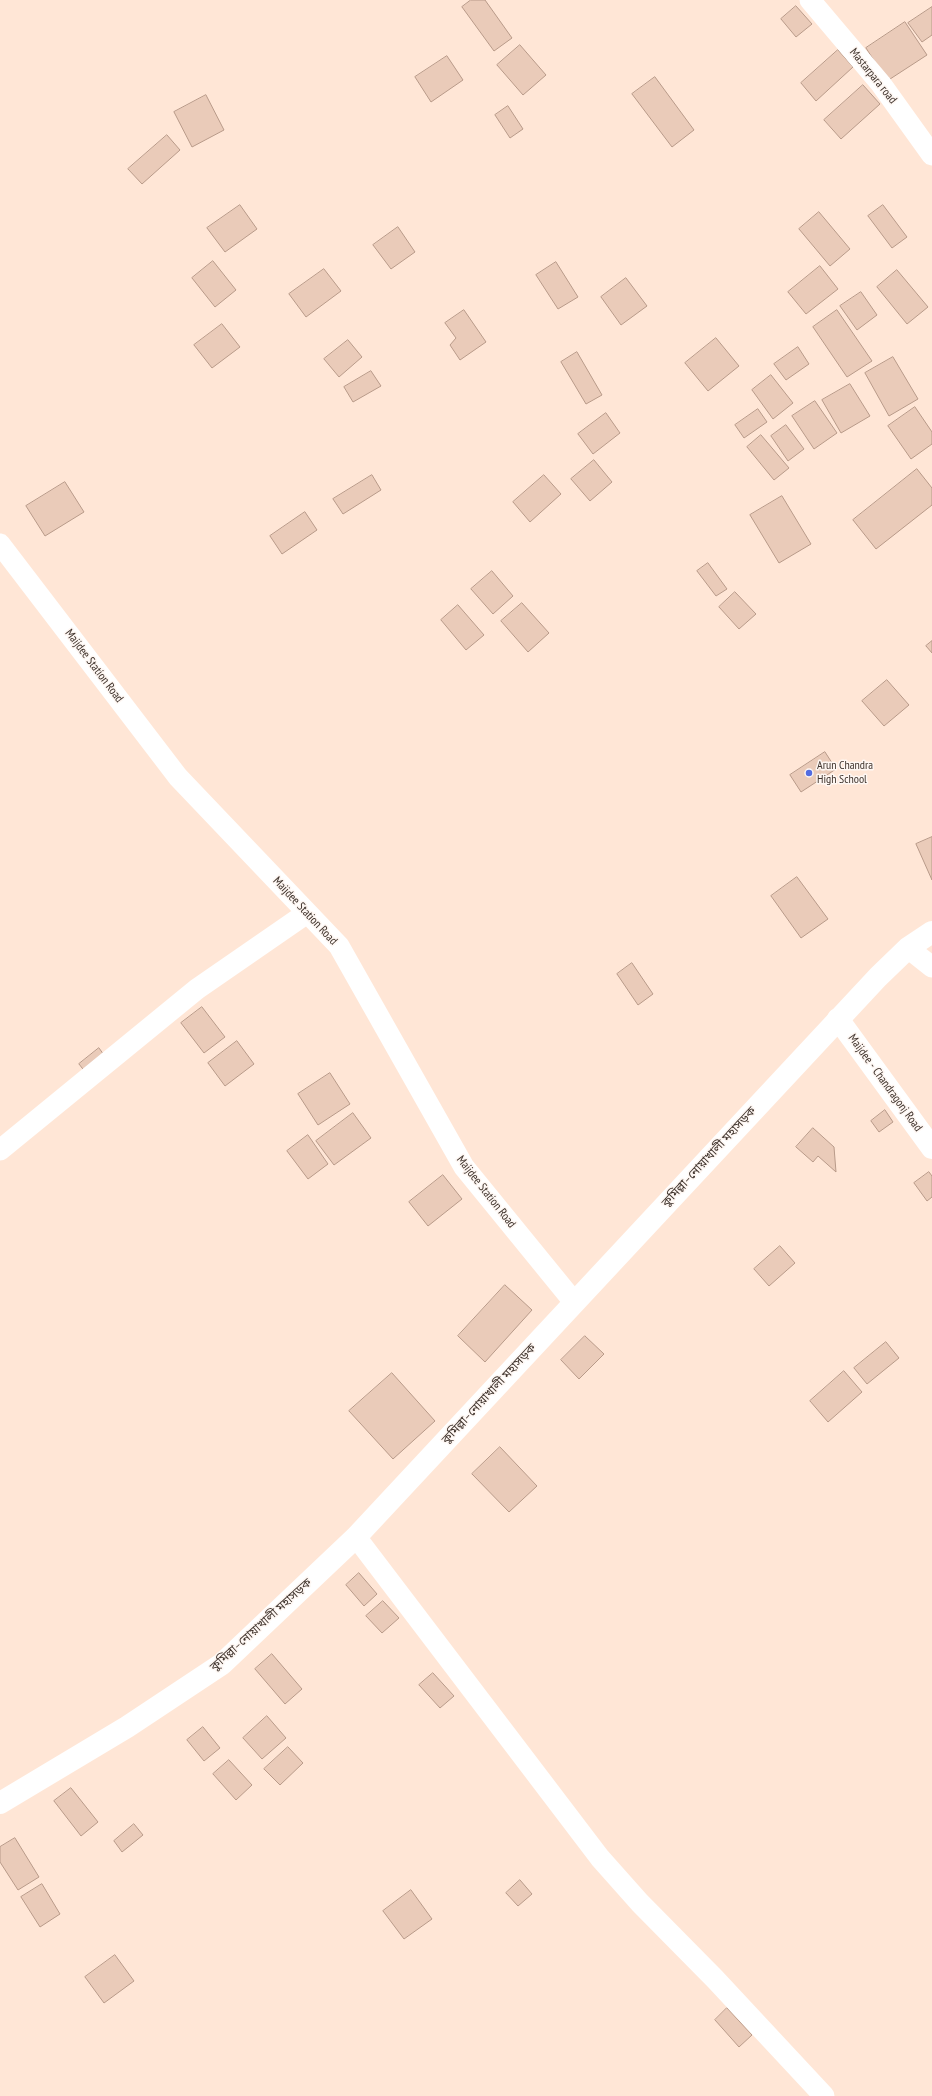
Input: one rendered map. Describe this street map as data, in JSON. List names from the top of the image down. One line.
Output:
{"streets":{"main road":["Maijdee - Chandragonj Road","কুমিল্লা–নোয়াখালী মহাসড়ক"],"street":["Mastarpara road","Maijdee Station Road"]},"crossings":[["Maijdee Station Road","কুমিল্লা–নোয়াখালী মহাসড়ক"],["Maijdee - Chandragonj Road","কুমিল্লা–নোয়াখালী মহাসড়ক"]],"places":["Arun Chandra High School"]}
